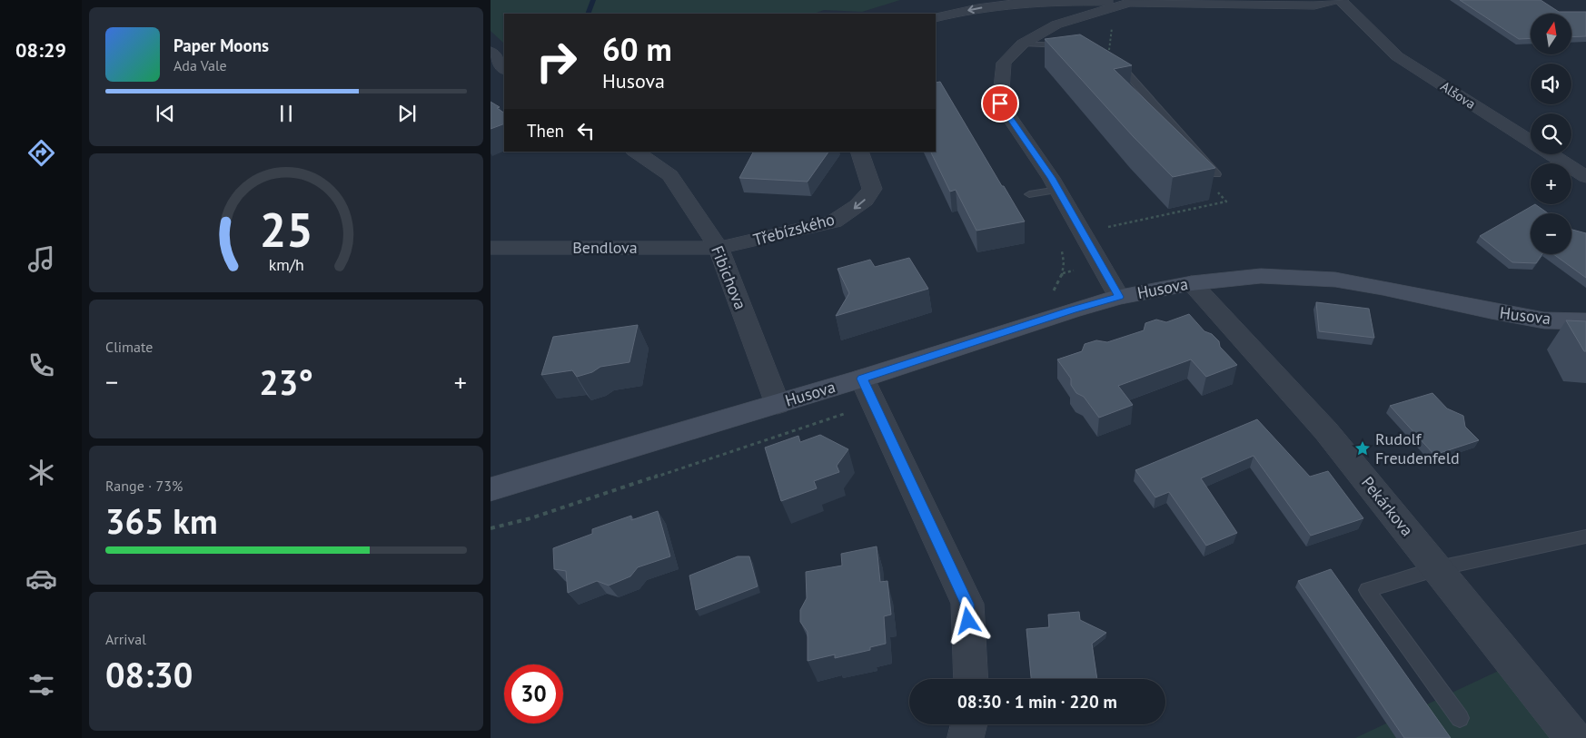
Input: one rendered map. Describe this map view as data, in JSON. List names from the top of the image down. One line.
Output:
{"streets":{"street":["Alšova","Třebízského","Bendlova","Fibichova","Husova","Pekárkova"]},"crossings":[["Třebízského","Bendlova"],["Třebízského","Fibichova"],["Bendlova","Fibichova"],["Fibichova","Husova"],["Husova","Pekárkova"]],"one_way":["Třebízského"],"places":{"place":["Rudolf Freudenfeld"]},"north":"top","page":{"tabs":"08:29","map_buttons":["+","−"],"turn":["60 m","Husova"],"song":["Paper Moons","Ada Vale"],"then":"Then","tile":["Climate",["Range · 73%","365 km"],["Arrival","08:30"]],"heat":["−","23°","+"],"limit":"30","trip":"08:30 · 1 min · 220 m","gauge":["25","km/h"]}}
